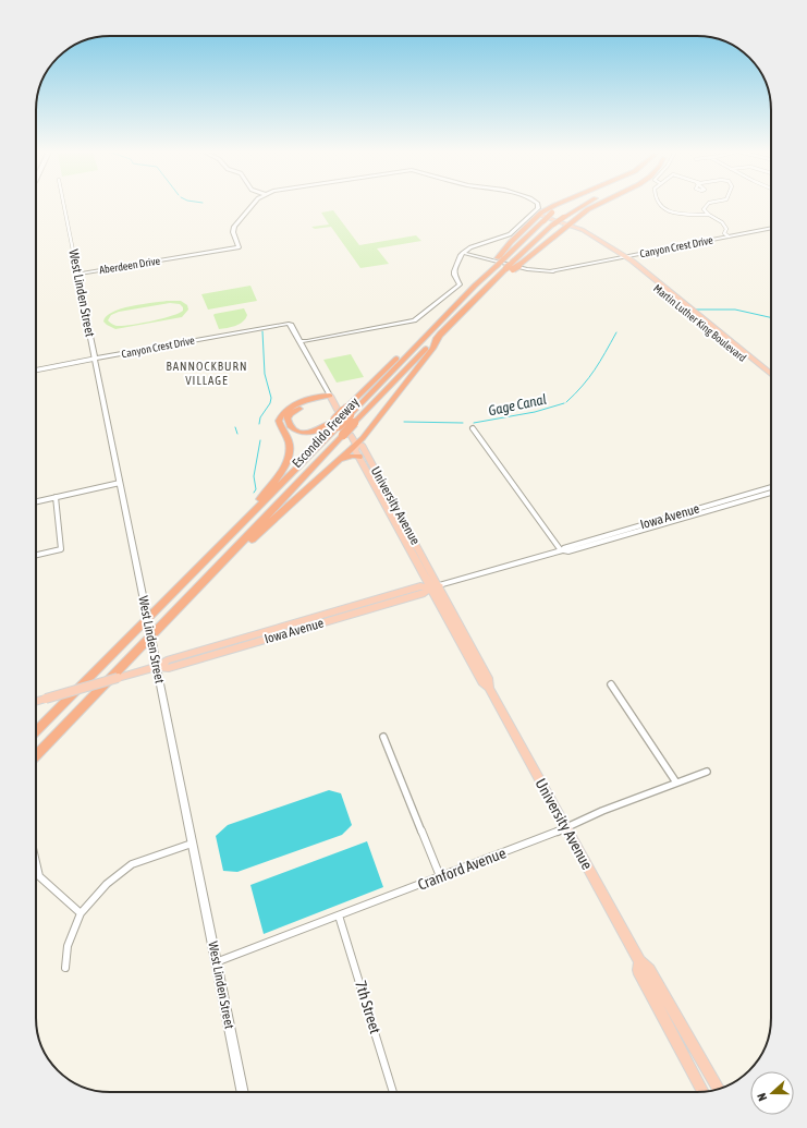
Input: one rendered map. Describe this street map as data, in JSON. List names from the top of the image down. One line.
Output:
{"streets":{"highway":["Escondido Freeway"],"main road":["Martin Luther King Boulevard","University Avenue","Iowa Avenue"],"street":["Canyon Crest Drive","Aberdeen Drive","West Linden Street","Cranford Avenue","7th Street"]},"crossings":[["Canyon Crest Drive","West Linden Street"],["Canyon Crest Drive","Martin Luther King Boulevard"],["Aberdeen Drive","West Linden Street"],["West Linden Street","Iowa Avenue"],["West Linden Street","Cranford Avenue"],["Escondido Freeway","University Avenue"],["University Avenue","Iowa Avenue"],["University Avenue","Cranford Avenue"],["Cranford Avenue","7th Street"]],"districts":["BANNOCKBURN VILLAGE"],"water":["Gage Canal"],"north":"left"}
